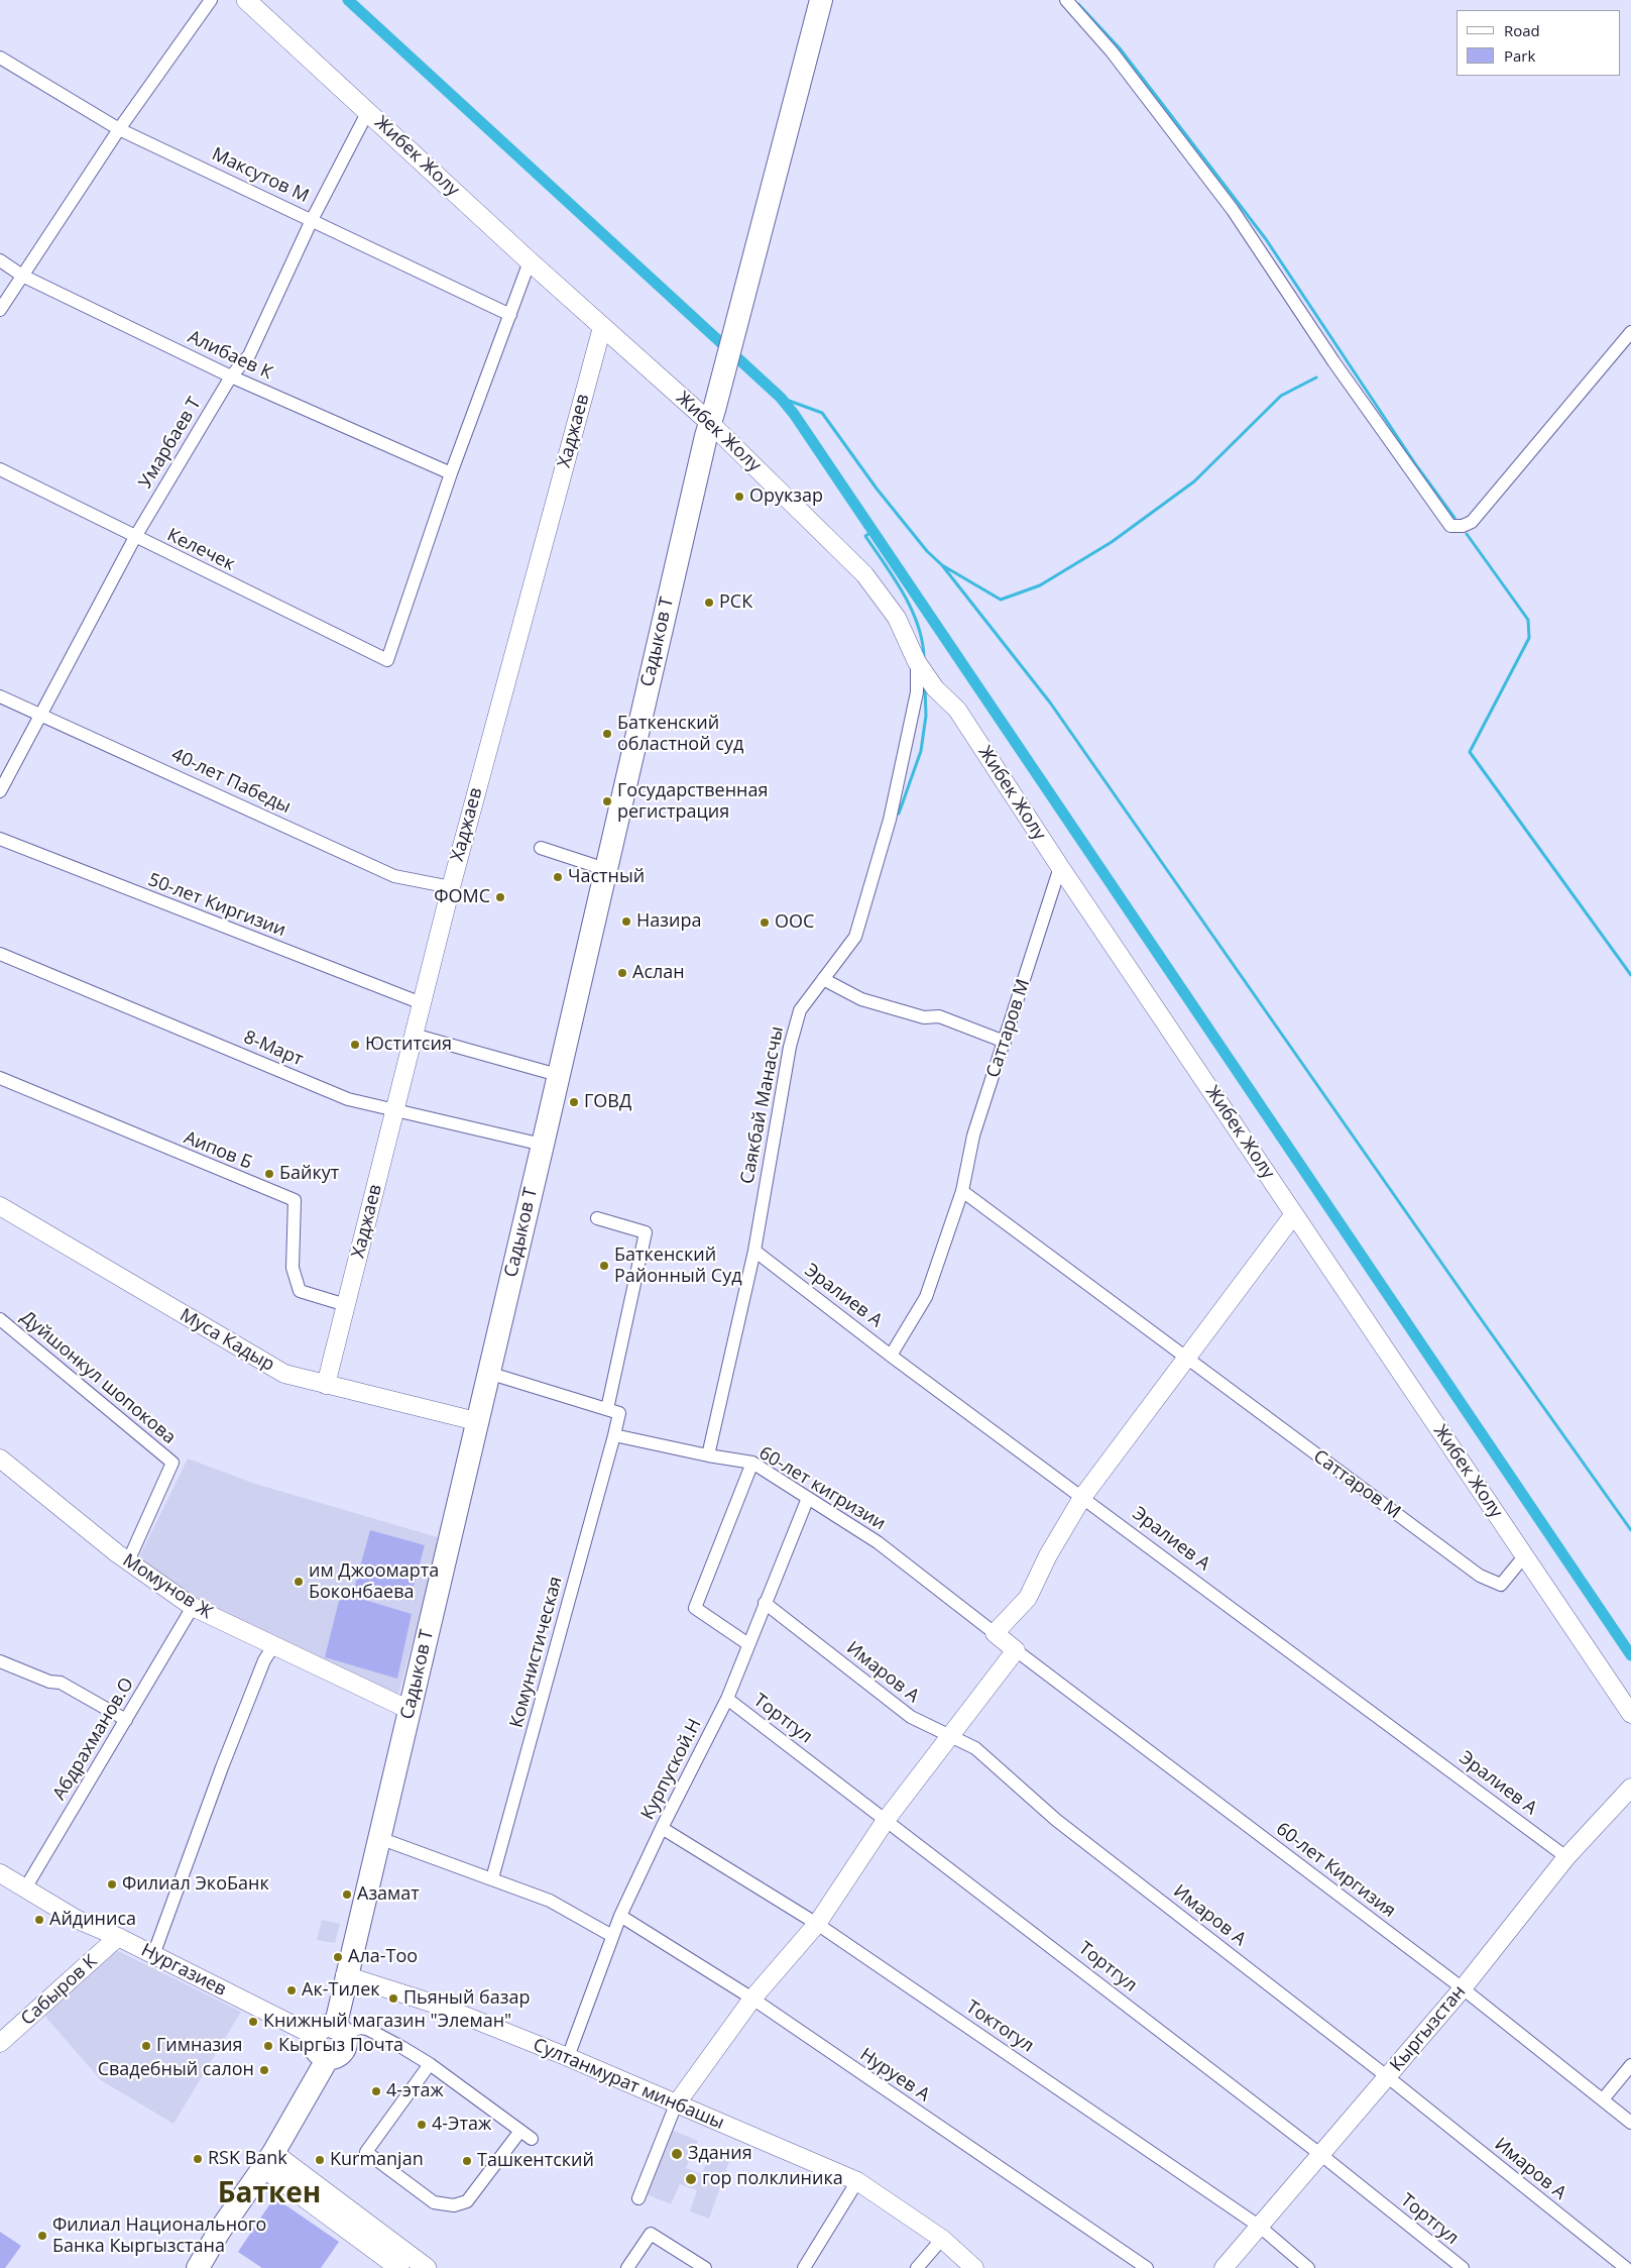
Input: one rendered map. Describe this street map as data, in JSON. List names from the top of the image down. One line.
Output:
{"streets":{"highway":["Садыков Т"],"main road":["Жибек Жолу"],"street":["Максутов М","Алибаев К","Хаджаев","Умарбаев Т","Келечек","40-лет Пабеды","50-лет Киргизии","Саттаров М","8-Март","Саякбай Манасчы","Аипов Б","Эралиев А","Муса Кадыр","Дуйшонкул шопокова","60-лет кигризии","Момунов Ж","Комунистическая","Имаров А","Тортгул","Абдрахманов.О","Курпуской.Н","60-лет Киргизия","Нургазиев","Сабыров К","Токтогул","Кыргызстан","Нуруев А","Султанмурат минбашы"]},"crossings":[["Жибек Жолу","Хаджаев"],["Жибек Жолу","Умарбаев Т"],["Жибек Жолу","Садыков Т"],["Жибек Жолу","Саттаров М"],["Жибек Жолу","Саякбай Манасчы"],["Максутов М","Умарбаев Т"],["Алибаев К","Умарбаев Т"],["Алибаев К","Келечек"],["Хаджаев","40-лет Пабеды"],["Хаджаев","50-лет Киргизии"],["Хаджаев","8-Март"],["Хаджаев","Аипов Б"],["Хаджаев","Муса Кадыр"],["Умарбаев Т","Келечек"],["Умарбаев Т","40-лет Пабеды"],["Садыков Т","8-Март"],["Садыков Т","Муса Кадыр"],["Садыков Т","Момунов Ж"],["Садыков Т","Нургазиев"],["Садыков Т","Султанмурат минбашы"],["Саттаров М","Эралиев А"],["Саякбай Манасчы","Эралиев А"],["Саякбай Манасчы","60-лет кигризии"],["Эралиев А","Кыргызстан"],["Дуйшонкул шопокова","Момунов Ж"],["60-лет кигризии","Комунистическая"],["60-лет кигризии","Курпуской.Н"],["Момунов Ж","Абдрахманов.О"],["Имаров А","Курпуской.Н"],["Имаров А","Кыргызстан"],["Тортгул","Курпуской.Н"],["Тортгул","Кыргызстан"],["Абдрахманов.О","Нургазиев"],["Курпуской.Н","Токтогул"],["Курпуской.Н","Нуруев А"],["Курпуской.Н","Султанмурат минбашы"],["60-лет Киргизия","Кыргызстан"],["Нургазиев","Сабыров К"],["Токтогул","Кыргызстан"]],"districts":["Баткен"],"places":["Орукзар","РСК","Баткенский областной суд","Государственная регистрация","Частный","ФОМС","Назира","ООС","Аслан","Юститсия","ГОВД","Байкут","Баткенский Районный Суд","им Джоомарта Боконбаева","Филиал ЭкоБанк","Азамат","Айдиниса","Ала-Тоо","Ак-Тилек","Пьяный базар","Книжный магазин \"Элеман\"","Гимназия","Кыргыз Почта","Cвадебный салон","4-этаж","4-Этаж","Здания","RSK Bank","Kurmanjan","Ташкентский","гор полклиника","Филиал Национального Банка Кыргызстана"],"legend":["Road","Park"]}
